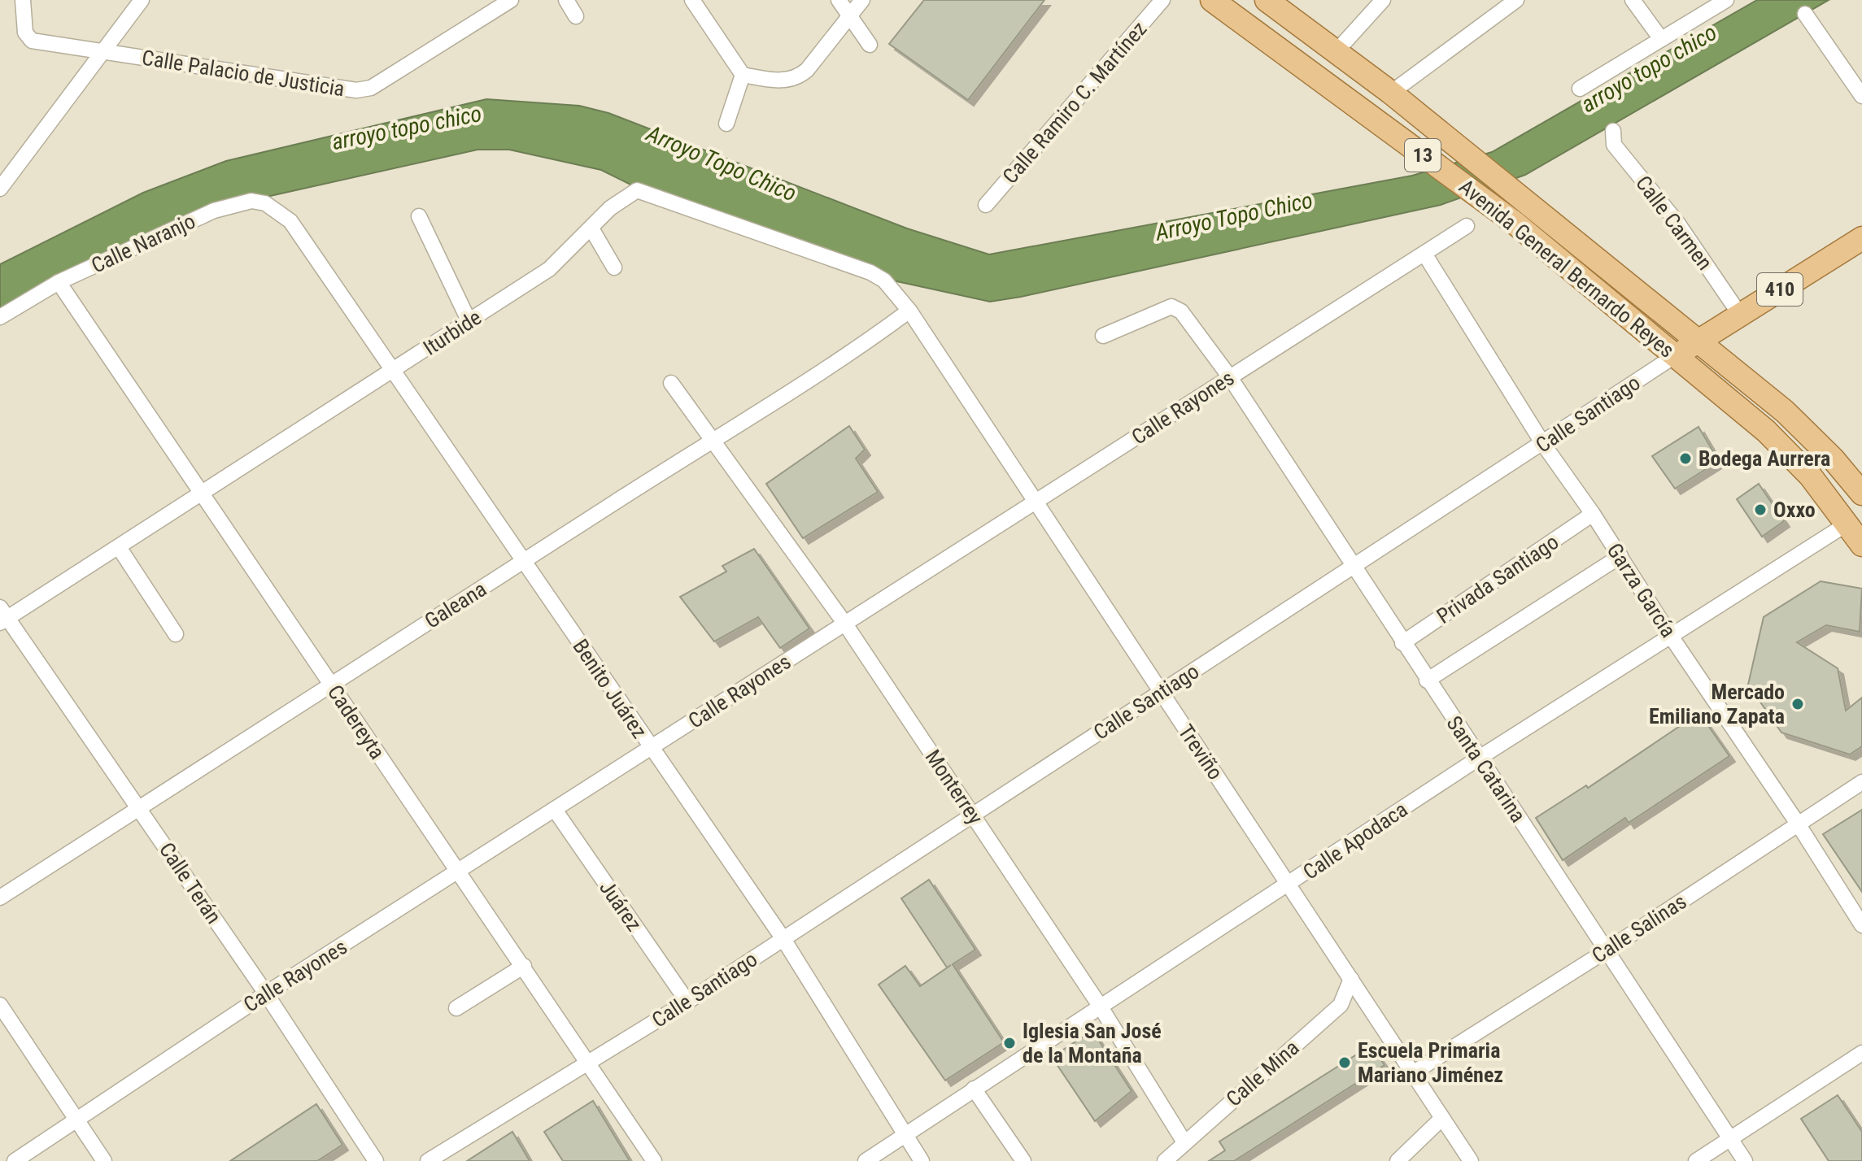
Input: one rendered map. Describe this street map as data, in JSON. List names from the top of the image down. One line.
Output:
{"streets":{"main road":["13","Avenida General Bernardo Reyes","410","Calle Santiago"],"street":["Calle Palacio de Justicia","Calle Ramiro C. Martínez","Calle Carmen","Calle Naranjo","Iturbide","Calle Rayones","Privada Santiago","Garza García","Galeana","Benito Juárez","Cadereyta","Treviño","Santa Catarina","Monterrey","Calle Apodaca","Calle Terán","Juárez","Calle Salinas","Calle Mina"]},"crossings":[["Calle Carmen","Calle Santiago"],["Calle Naranjo","Benito Juárez"],["Calle Naranjo","Cadereyta"],["Avenida General Bernardo Reyes","Calle Santiago"],["Avenida General Bernardo Reyes","Calle Apodaca"],["Iturbide","Galeana"],["Iturbide","Benito Juárez"],["Iturbide","Cadereyta"],["Iturbide","Treviño"],["Iturbide","Calle Terán"],["Calle Rayones","Garza García"],["Calle Rayones","Benito Juárez"],["Calle Rayones","Cadereyta"],["Calle Rayones","Treviño"],["Calle Rayones","Santa Catarina"],["Calle Rayones","Monterrey"],["Calle Rayones","Calle Terán"],["Calle Rayones","Juárez"],["Calle Santiago","Garza García"],["Calle Santiago","Benito Juárez"],["Calle Santiago","Cadereyta"],["Calle Santiago","Treviño"],["Calle Santiago","Santa Catarina"],["Calle Santiago","Monterrey"],["Calle Santiago","Juárez"],["Privada Santiago","Garza García"],["Privada Santiago","Santa Catarina"],["Garza García","Calle Apodaca"],["Garza García","Calle Salinas"],["Galeana","Benito Juárez"],["Galeana","Cadereyta"],["Galeana","Treviño"],["Galeana","Monterrey"],["Galeana","Calle Terán"],["Benito Juárez","Calle Apodaca"],["Treviño","Calle Apodaca"],["Treviño","Calle Salinas"],["Treviño","Calle Mina"],["Santa Catarina","Calle Apodaca"],["Santa Catarina","Calle Salinas"],["Monterrey","Calle Apodaca"],["Monterrey","Calle Mina"]],"water":["arroyo topo chico","Arroyo Topo Chico"],"places":["Bodega Aurrera","Oxxo","Mercado Emiliano Zapata","Iglesia San José de la Montaña","Escuela Primaria Mariano Jiménez"]}
